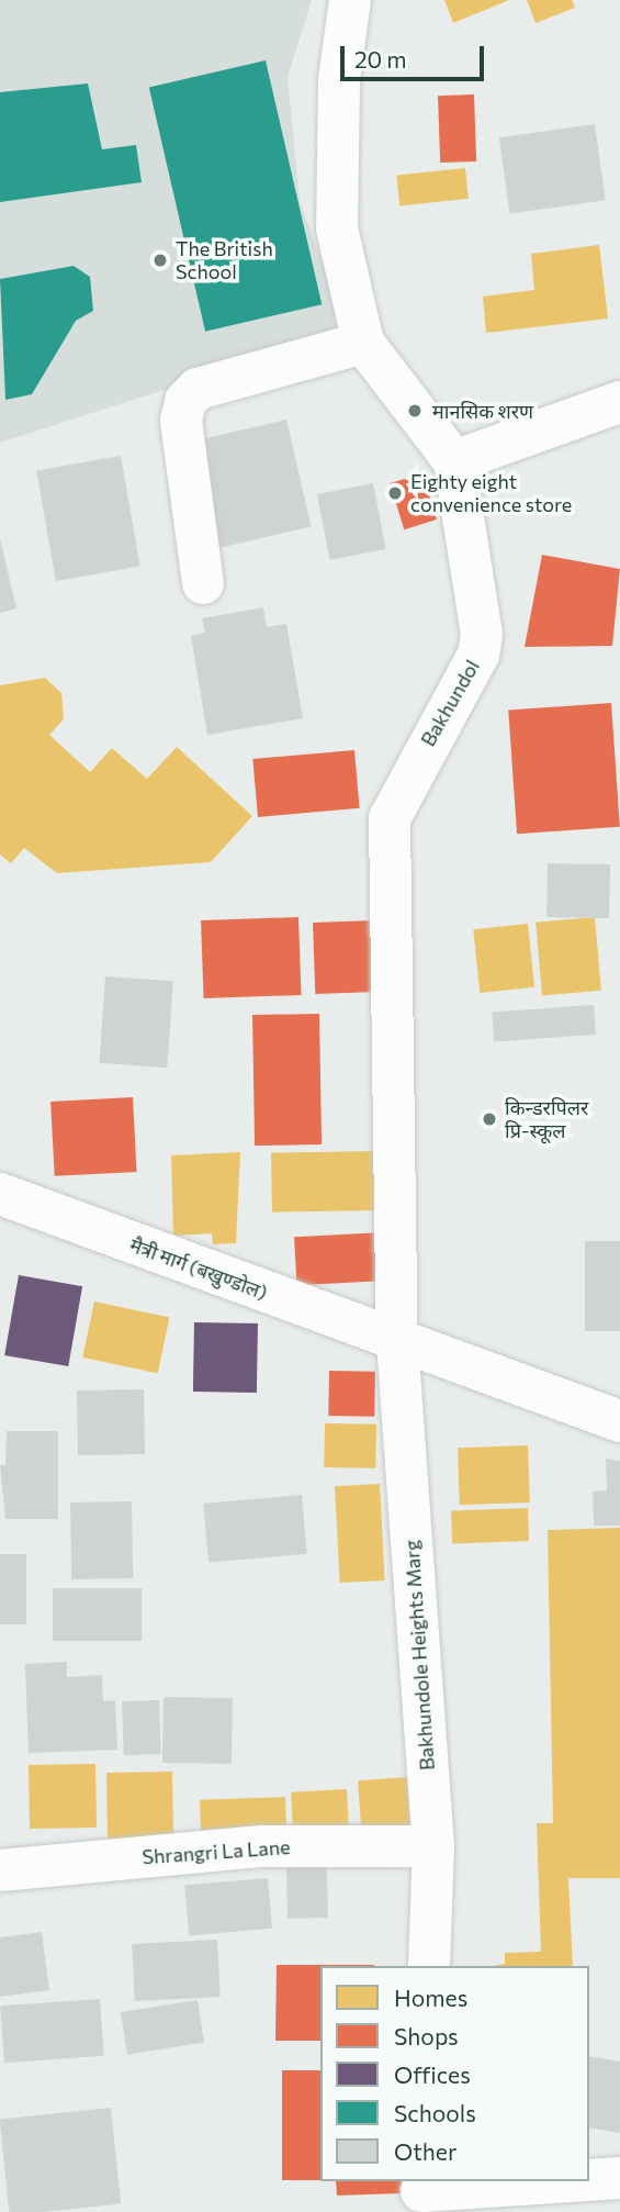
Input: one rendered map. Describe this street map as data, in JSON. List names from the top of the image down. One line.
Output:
{"streets":{"street":["Bakhundol","मैत्री मार्ग (बखुण्डोल)","Bakhundole Heights Marg","Shrangri La Lane"]},"crossings":[["Bakhundol","मैत्री मार्ग (बखुण्डोल)"],["Bakhundol","Bakhundole Heights Marg"],["मैत्री मार्ग (बखुण्डोल)","Bakhundole Heights Marg"],["Bakhundole Heights Marg","Shrangri La Lane"]],"places":["The British School","मानसिक शरण","Eighty eight convenience store","किन्डरपिलर प्रि-स्कूल"],"legend":["Homes","Shops","Offices","Schools","Other"],"scale_bar":"20 m"}
